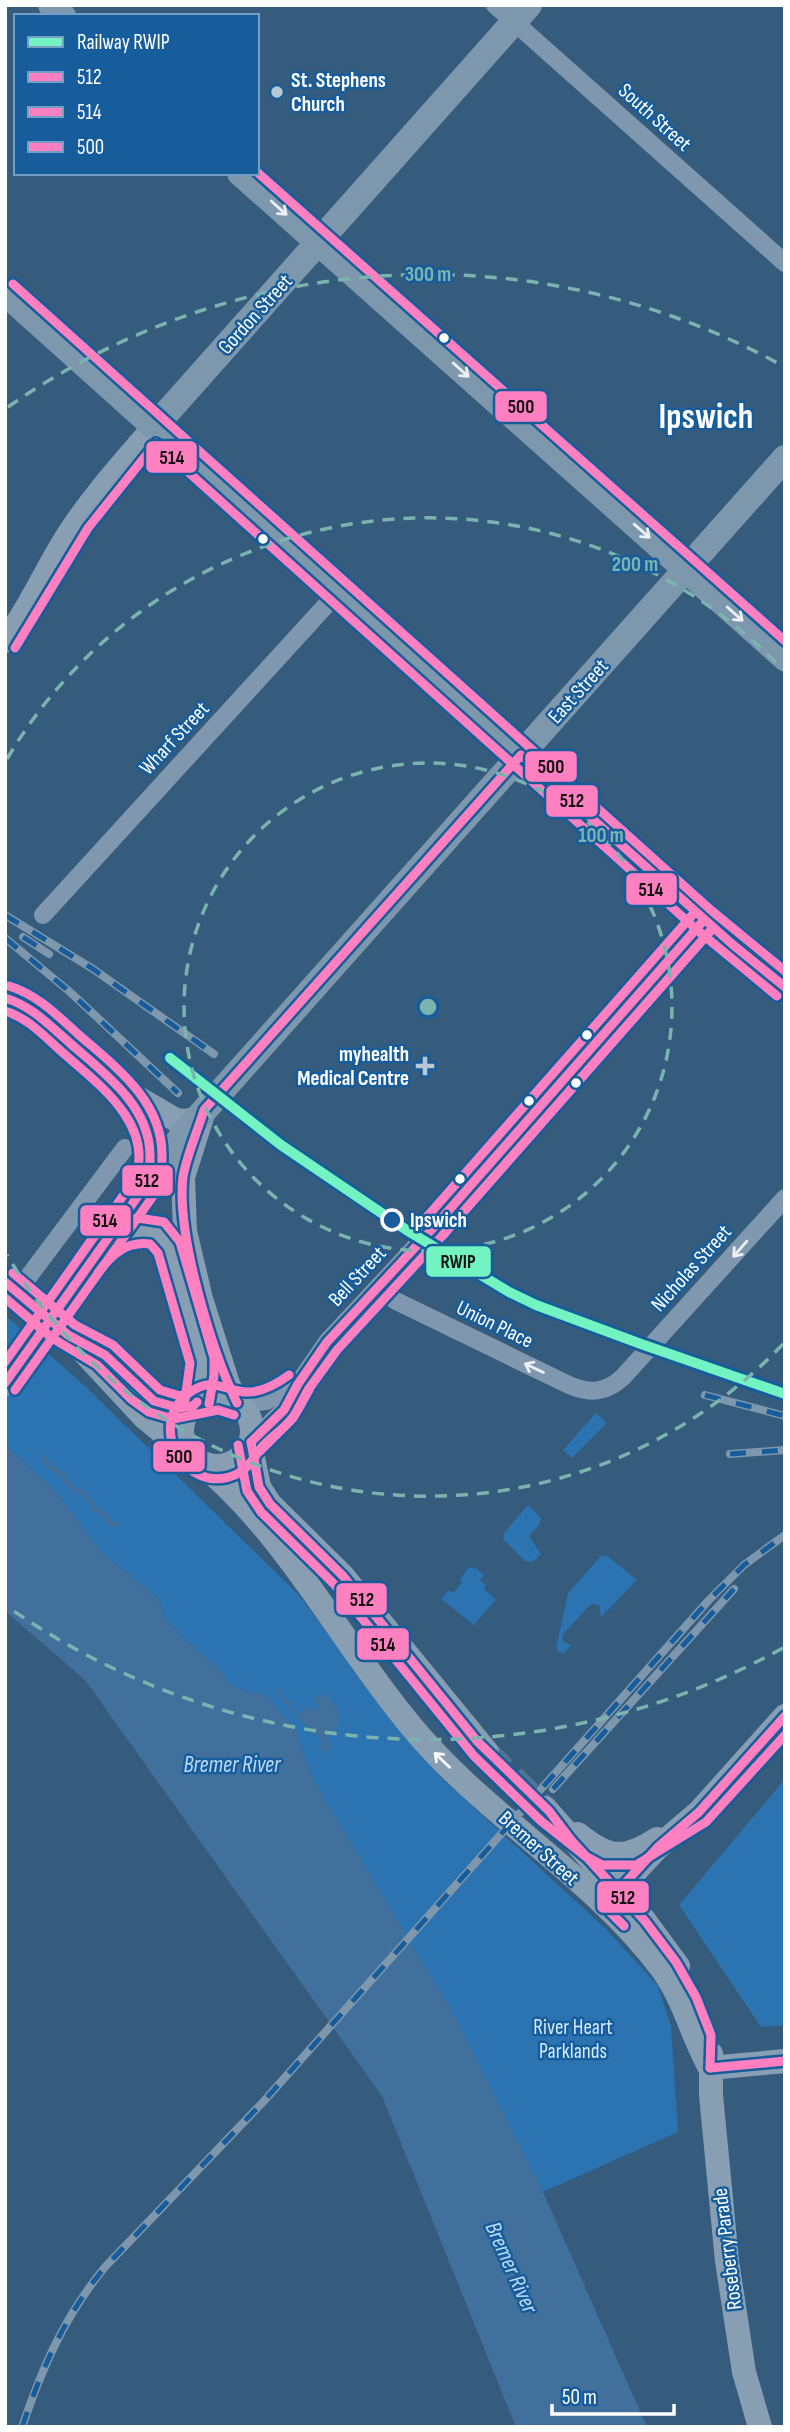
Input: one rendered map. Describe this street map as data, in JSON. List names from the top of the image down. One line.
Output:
{"streets":{"main road":["Gordon Street","East Street"],"street":["South Street","Wharf Street","Nicholas Street","Bell Street","Union Place","Bremer Street","Roseberry Parade"]},"crossings":[["South Street","Gordon Street"],["Nicholas Street","Union Place"],["Bell Street","Union Place"],["Bell Street","Bremer Street"],["Bremer Street","Roseberry Parade"]],"one_way":["Nicholas Street","Union Place"],"districts":["Ipswich"],"water":["Bremer River"],"parks":["River Heart Parklands"],"places":{"other":["St. Stephens Church","Ipswich"],"health":["myhealth Medical Centre"]},"lines":["transit line 500","transit line 514","transit line 512","rail line RWIP"],"legend":["Railway RWIP","512","514","500"],"scale_bar":"50 m","rings":["300 m","200 m","100 m"]}
